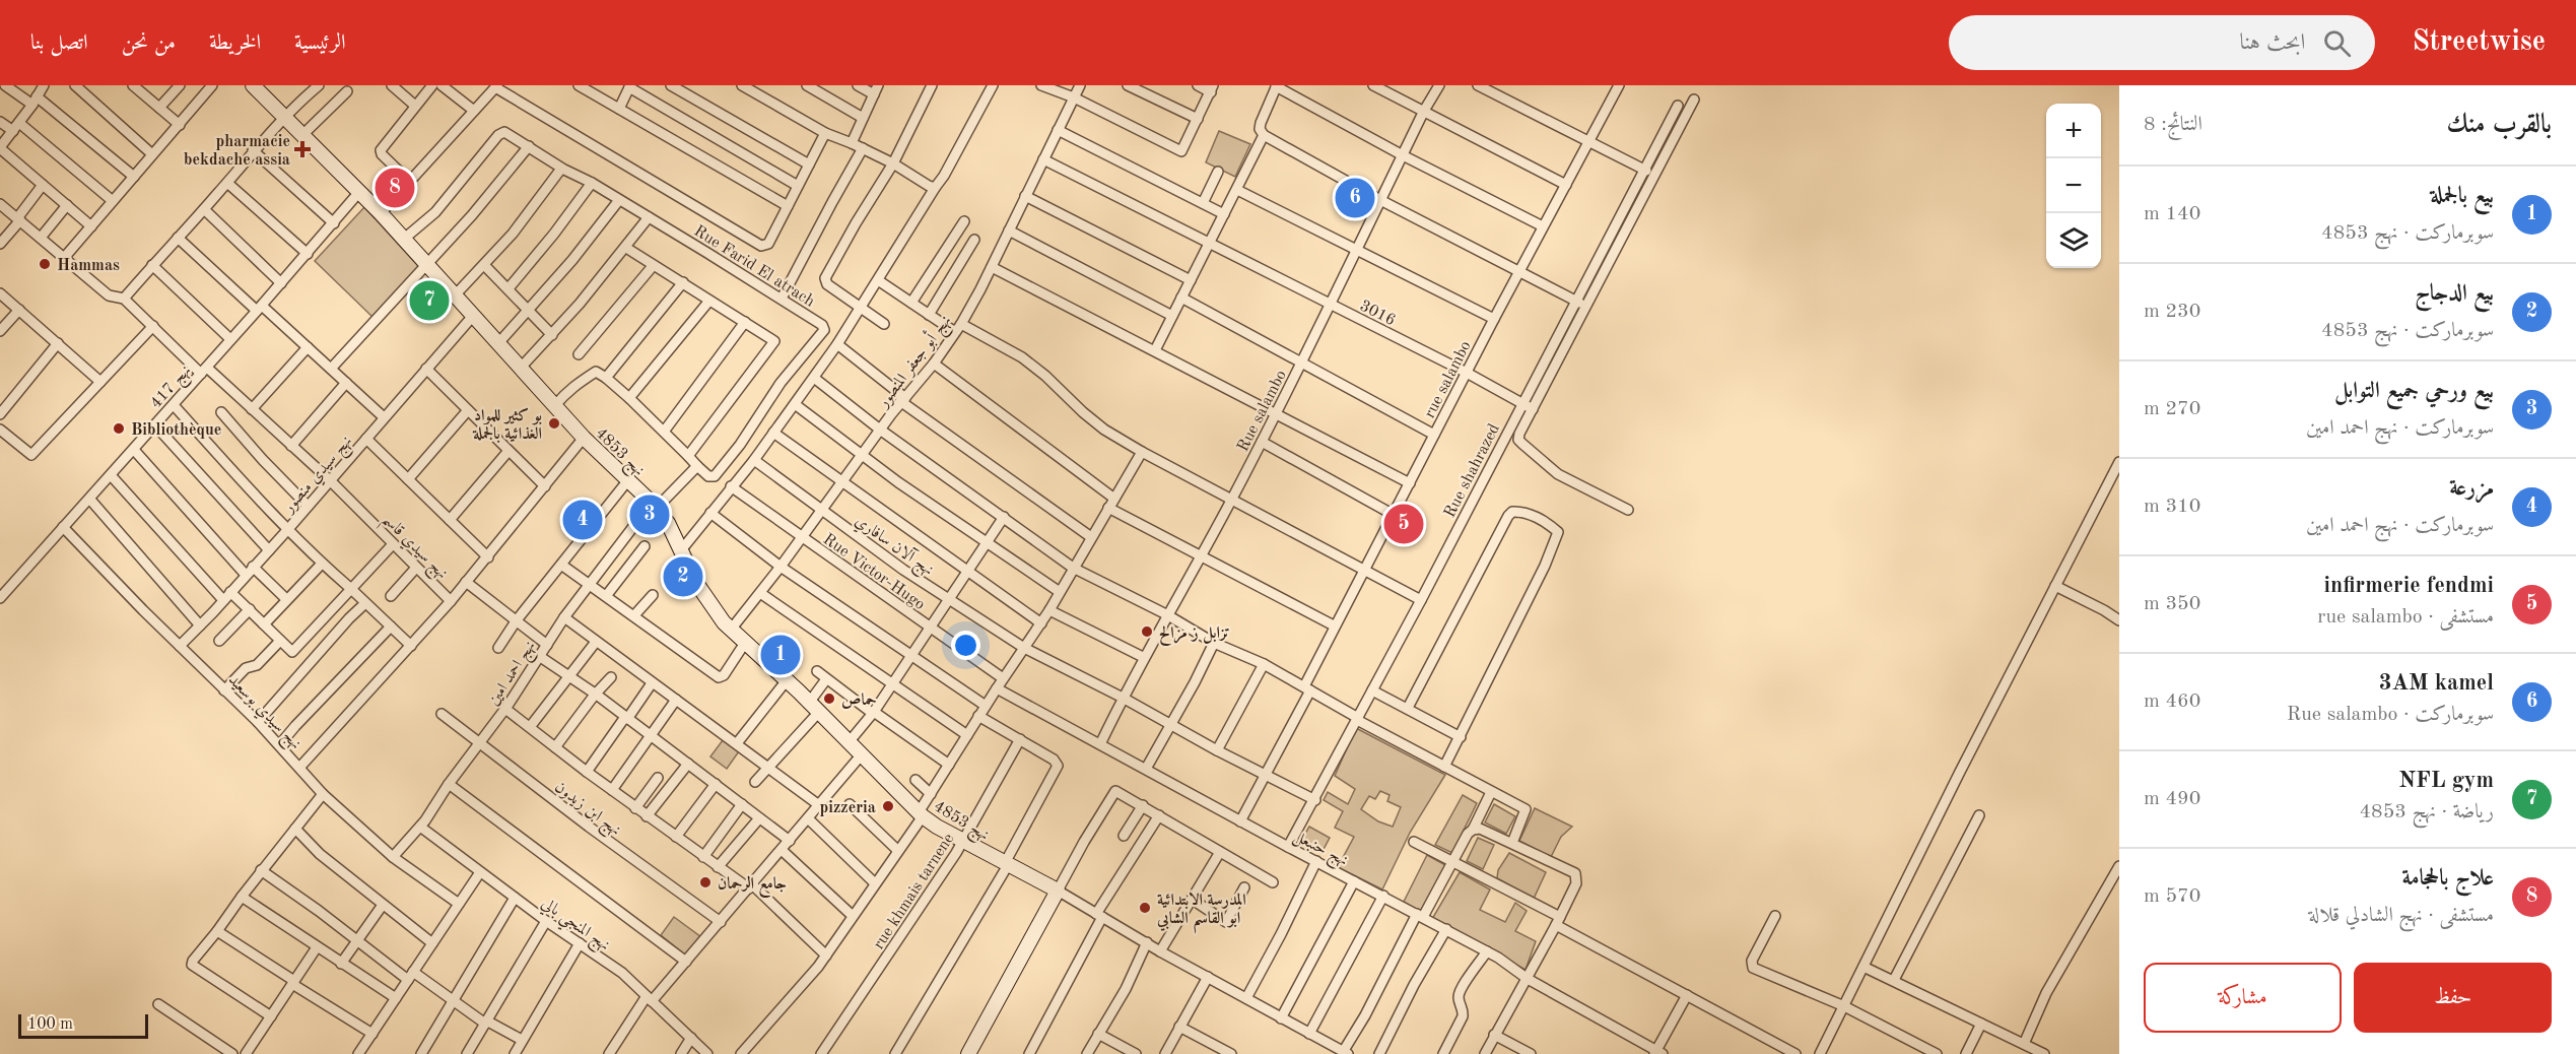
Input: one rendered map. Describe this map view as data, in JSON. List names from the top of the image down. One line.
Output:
{"streets":{"street":["Rue Farid El atrach","3016","نهج أبو جعفر المنصور","rue salambo","نهج 417","Rue salambo","نهج 4853","Rue shahrazed","نهج سيدي منصور","نهج آلان سافاري","نهج سيدي قاسم","Rue Victor-Hugo","نهج احمد امين","نهج سيدي بوسعيد","نهج ابن زيدون","نهج حنبعل","rue khmais tarnene","نهج المنجي بالي"]},"crossings":[["Rue Farid El atrach","نهج 4853"],["3016","نهج أبو جعفر المنصور"],["3016","rue salambo"],["3016","Rue salambo"],["3016","Rue shahrazed"],["نهج أبو جعفر المنصور","نهج 4853"],["نهج أبو جعفر المنصور","نهج آلان سافاري"],["نهج أبو جعفر المنصور","Rue Victor-Hugo"],["rue salambo","نهج آلان سافاري"],["rue salambo","نهج حنبعل"],["نهج 417","نهج 4853"],["نهج 417","نهج سيدي قاسم"],["نهج 417","نهج سيدي بوسعيد"],["Rue salambo","نهج آلان سافاري"],["Rue salambo","نهج حنبعل"],["نهج 4853","نهج سيدي منصور"],["نهج 4853","نهج سيدي قاسم"],["نهج 4853","نهج احمد امين"],["نهج 4853","rue khmais tarnene"],["Rue shahrazed","نهج آلان سافاري"],["Rue shahrazed","نهج حنبعل"],["نهج سيدي منصور","نهج سيدي قاسم"],["نهج سيدي منصور","نهج سيدي بوسعيد"],["نهج احمد امين","نهج سيدي بوسعيد"],["نهج احمد امين","نهج ابن زيدون"],["نهج احمد امين","نهج المنجي بالي"]],"places":{"health":["pharmacie bekdache assia"],"other":["Hammas","بو كثير للمواد الغذائية بالجملة","Bibliothèque","تزابل ز مزالح","حماص","pizzeria","جامع الرحمان","المدرسة الابتدائية ابو القاسم الشابي"]},"scale_bar":"100 m","page":{"header":"Streetwise","search":"ابحث هنا","nav":["الرئيسية","الخريطة","من نحن","اتصل بنا"],"heading":["بالقرب منك","النتائج: 8"],"map_buttons":["+","−"],"list":[{"mark":"1","name":"بيع بالجملة","note":"سوبرماركت · نهج 4853","value":"140 m"},{"mark":"2","name":"بيع الدجاج","note":"سوبرماركت · نهج 4853","value":"230 m"},{"mark":"3","name":"بيع ورحي جميع التوابل","note":"سوبرماركت · نهج احمد امين","value":"270 m"},{"mark":"4","name":"مزرعة","note":"سوبرماركت · نهج احمد امين","value":"310 m"},{"mark":"5","name":"infirmerie fendmi","note":"مستشفى · rue salambo","value":"350 m"},{"mark":"6","name":"3AM kamel","note":"سوبرماركت · Rue salambo","value":"460 m"},{"mark":"7","name":"NFL gym","note":"رياضة · نهج 4853","value":"490 m"},{"mark":"8","name":"علاج بالحجامة","note":"مستشفى · نهج الشادلي قلالة","value":"570 m"}],"pins":["8","6","7","3","4","5","2","1"],"buttons":["حفظ","مشاركة"],"scale":"100 m"}}
